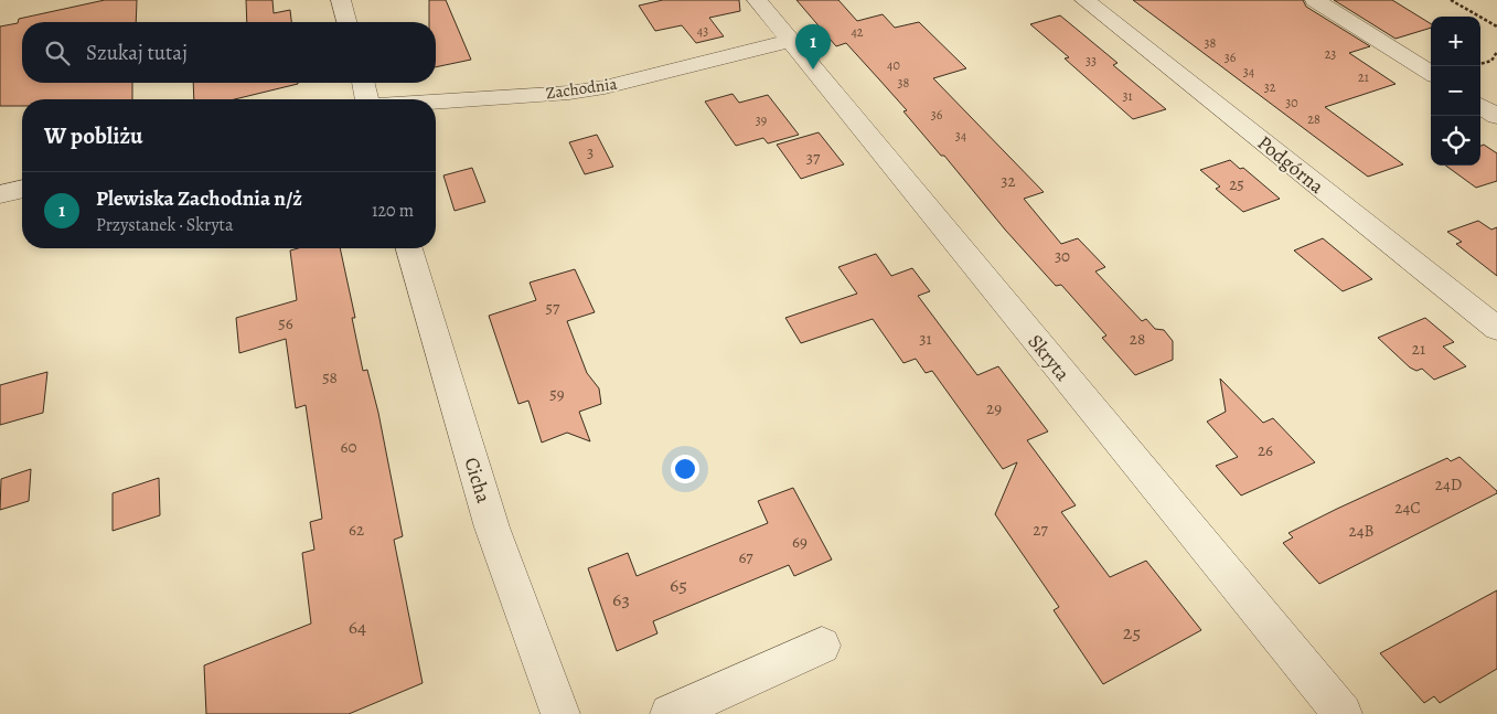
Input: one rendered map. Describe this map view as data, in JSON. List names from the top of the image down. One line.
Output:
{"streets":{"street":["Zachodnia","Podgórna","Skryta","Cicha"]},"crossings":[["Zachodnia","Skryta"]],"house_numbers":["43","42","38","23","36","33","40","34","21","38","32","31","30","36","28","39","34","3","37","32","25","30","57","56","31","28","21","58","59","29","60","26","24D","24C","62","27","24B","69","67","65","63","64","25"],"page":{"map_buttons":["+","−"],"search":"Szukaj tutaj","pins":"1","heading":"W pobliżu","list":[{"mark":"1","name":"Plewiska Zachodnia n/ż","note":"Przystanek · Skryta","value":"120 m"}]}}
